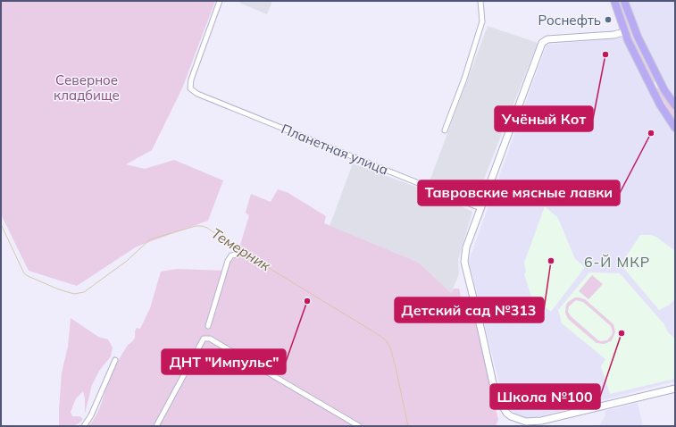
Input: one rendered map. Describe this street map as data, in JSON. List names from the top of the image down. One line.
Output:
{"streets":{"street":["Планетная улица"]},"districts":["6-Й МКР"],"water":["Темерник"],"parks":["Северное кладбище"],"places":["Роснефть","Учёный Кот","Тавровские мясные лавки","Детский сад №313","ДНТ \"Импульс\"","Школа №100"]}
